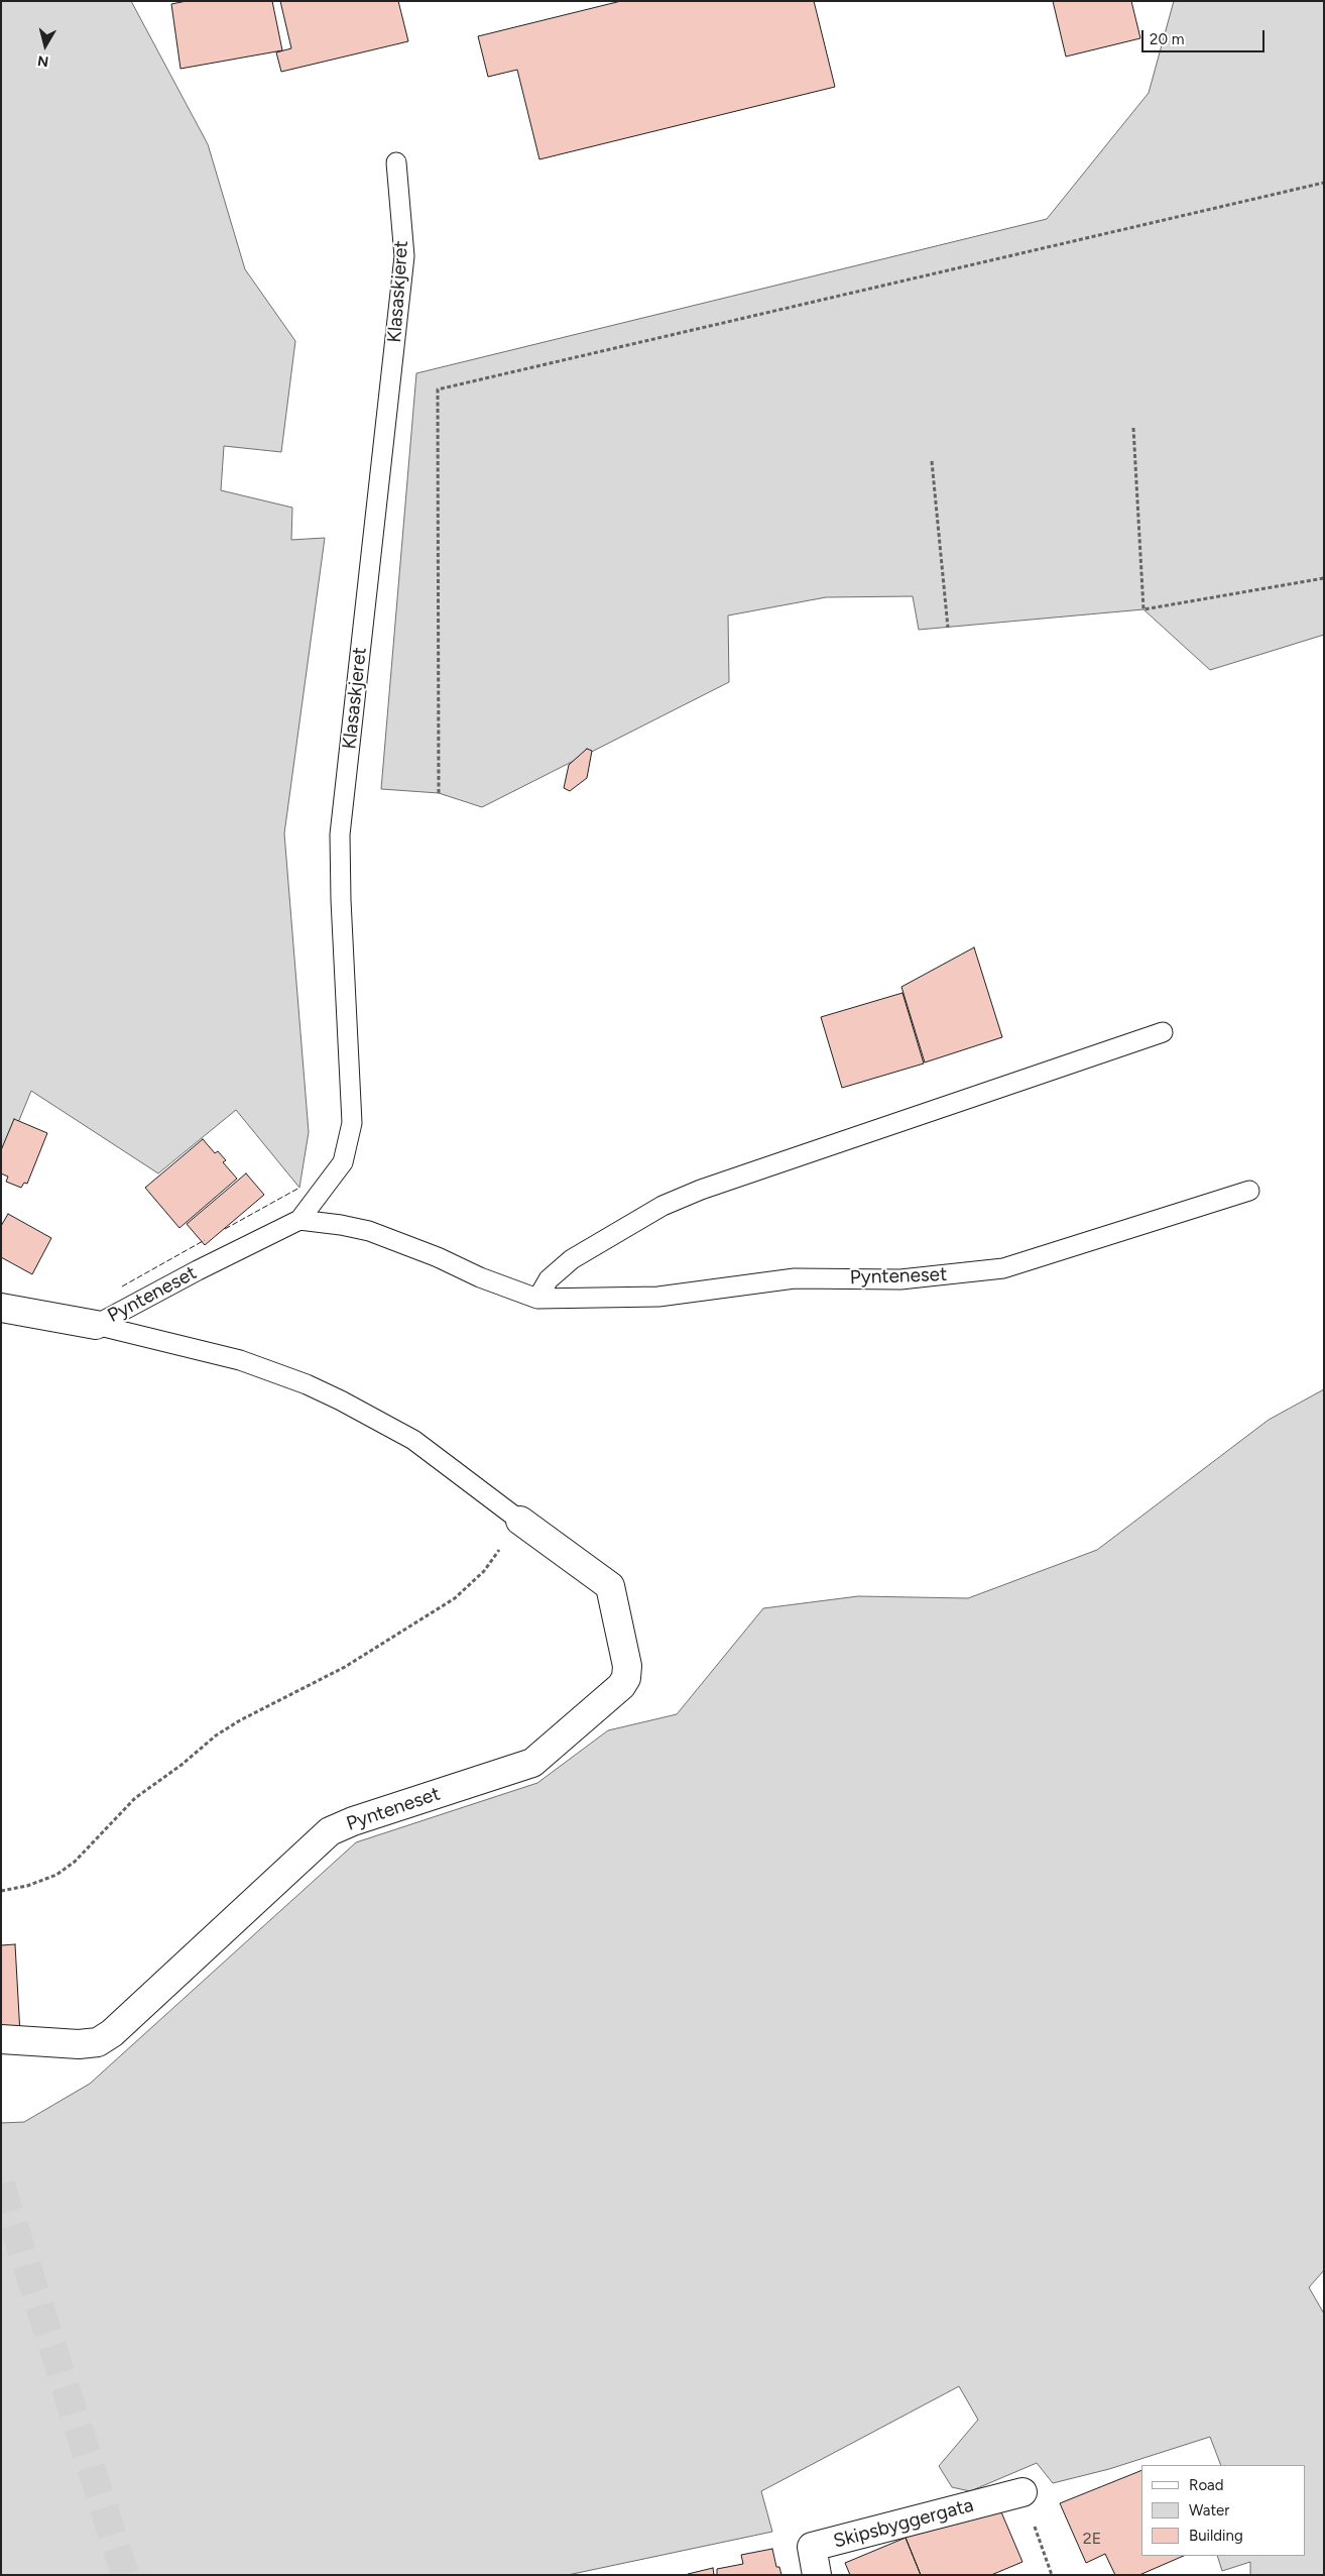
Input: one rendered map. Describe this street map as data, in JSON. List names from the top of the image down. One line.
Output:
{"streets":{"street":["Pynteneset","Skipsbyggergata"],"lane":["Klasaskjeret"]},"crossings":[["Klasaskjeret","Pynteneset"]],"house_numbers":["2E"],"legend":["Road","Water","Building"],"scale_bar":"20 m","north":"bottom"}
